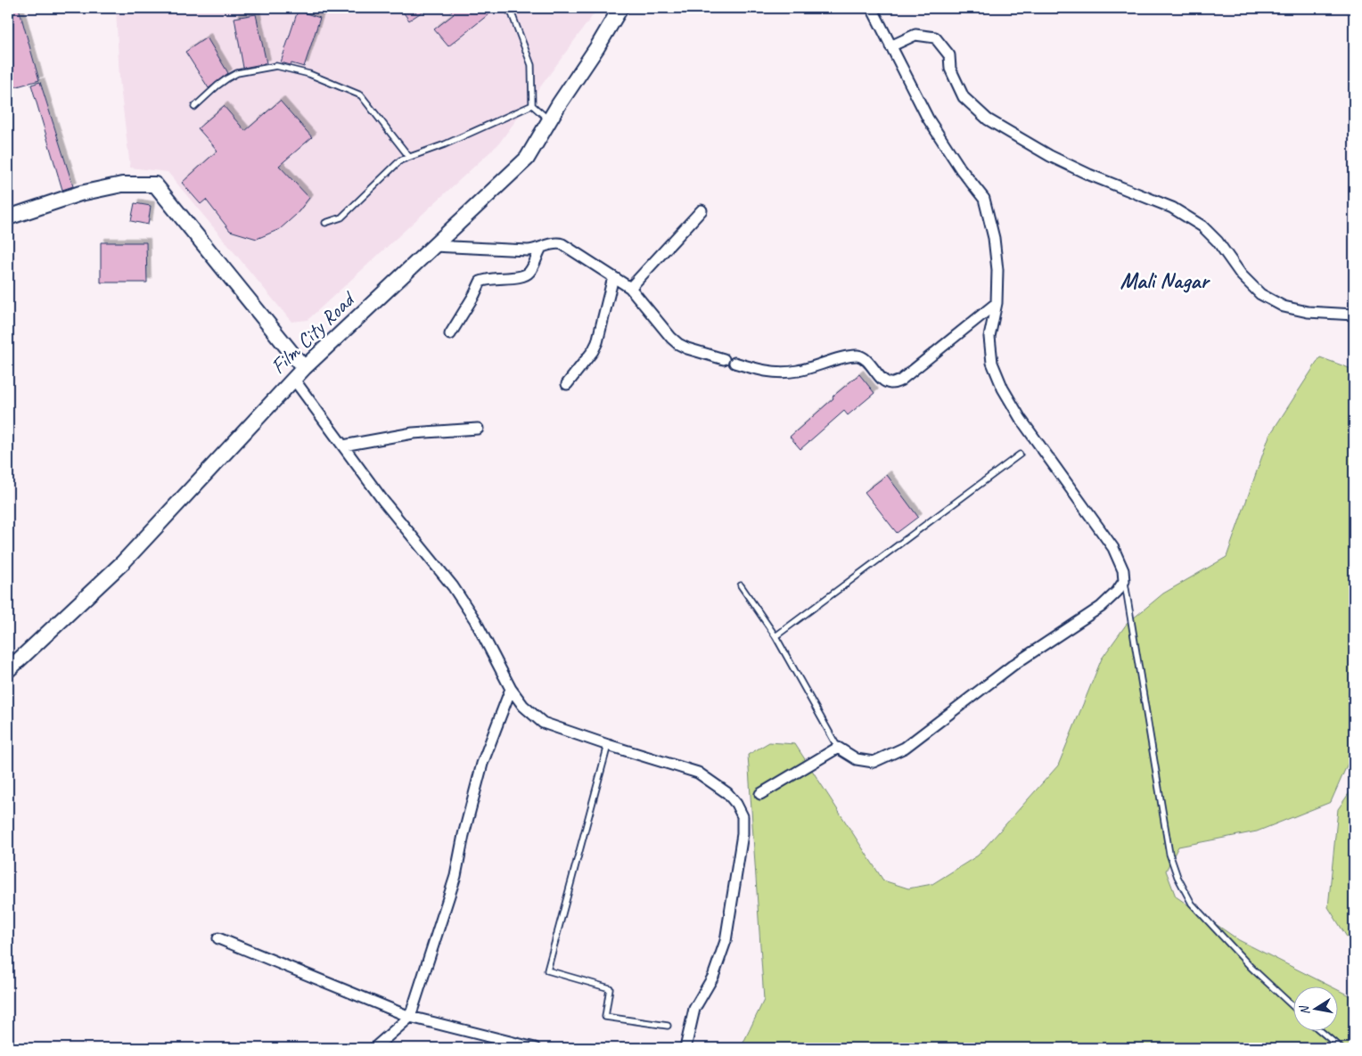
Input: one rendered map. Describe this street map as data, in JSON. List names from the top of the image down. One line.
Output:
{"streets":{"street":["Film City Road"]},"districts":["Mali Nagar"],"north":"left"}
